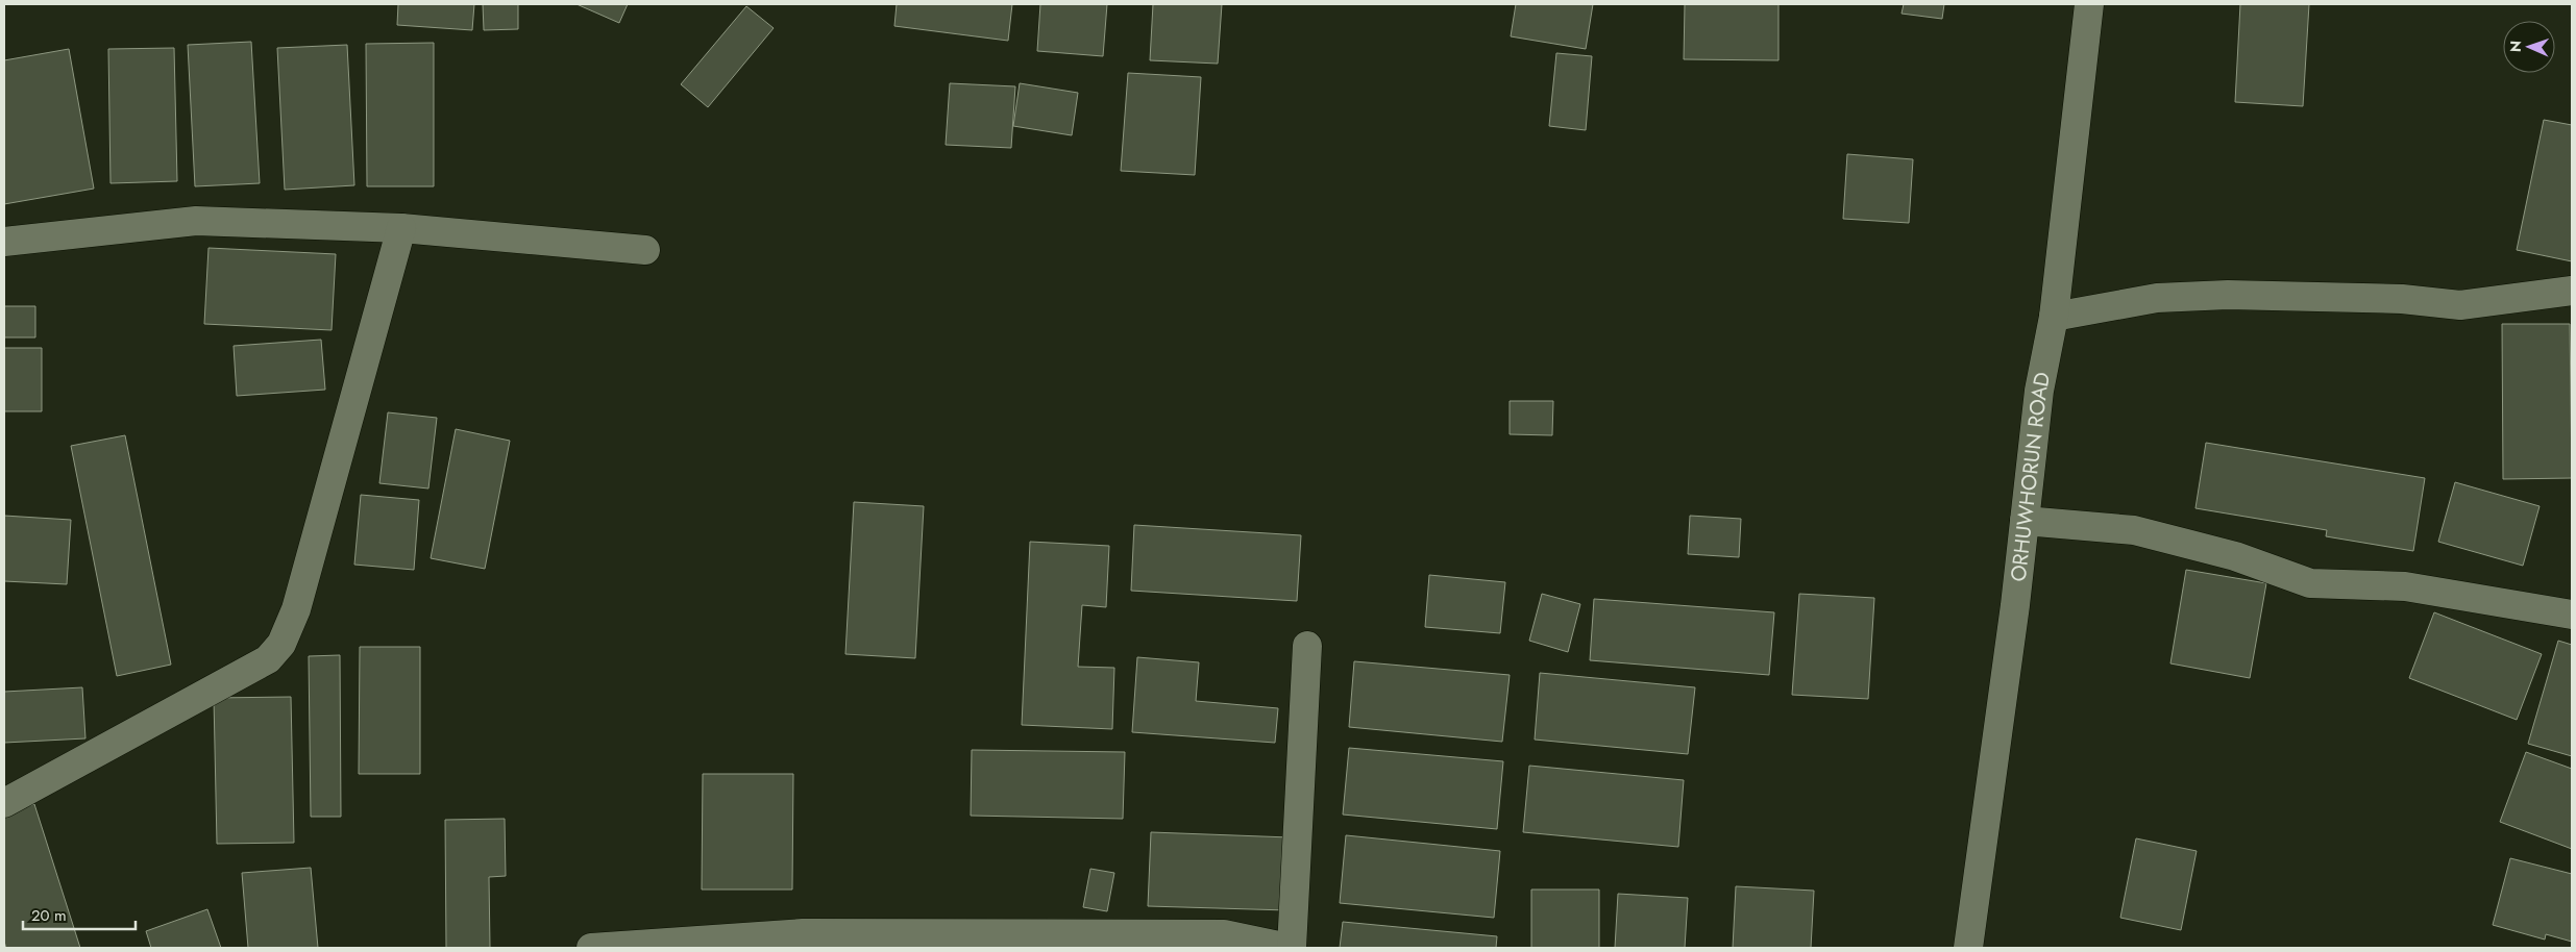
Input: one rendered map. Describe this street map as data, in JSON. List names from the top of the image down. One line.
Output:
{"streets":{"street":["ORHUWHORUN ROAD"]},"scale_bar":"20 m","north":"left"}
